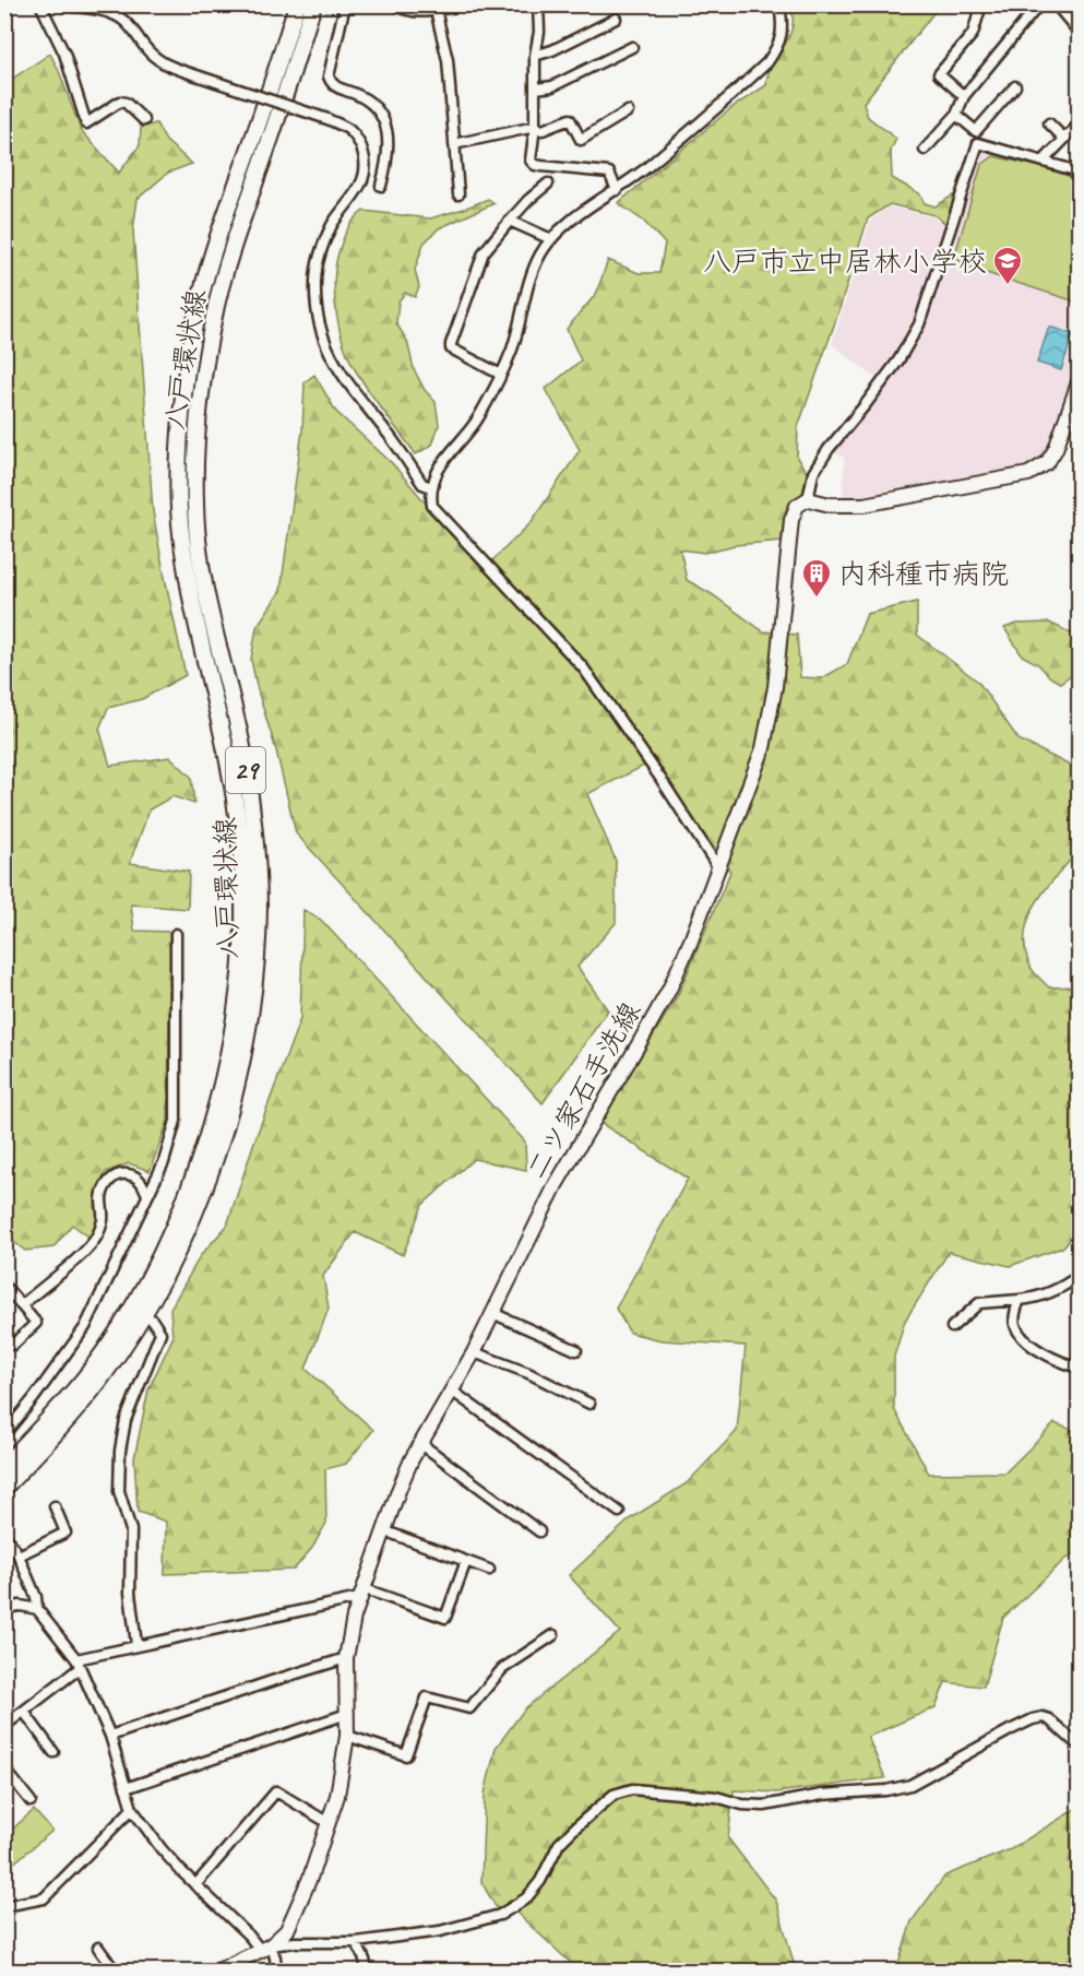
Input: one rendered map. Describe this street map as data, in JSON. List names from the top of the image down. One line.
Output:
{"streets":{"main road":["八戸環状線","29"],"street":["二ツ家石手洗線"]},"places":{"school or university":["八戸市立中居林小学校"],"building":["内科種市病院"]}}
